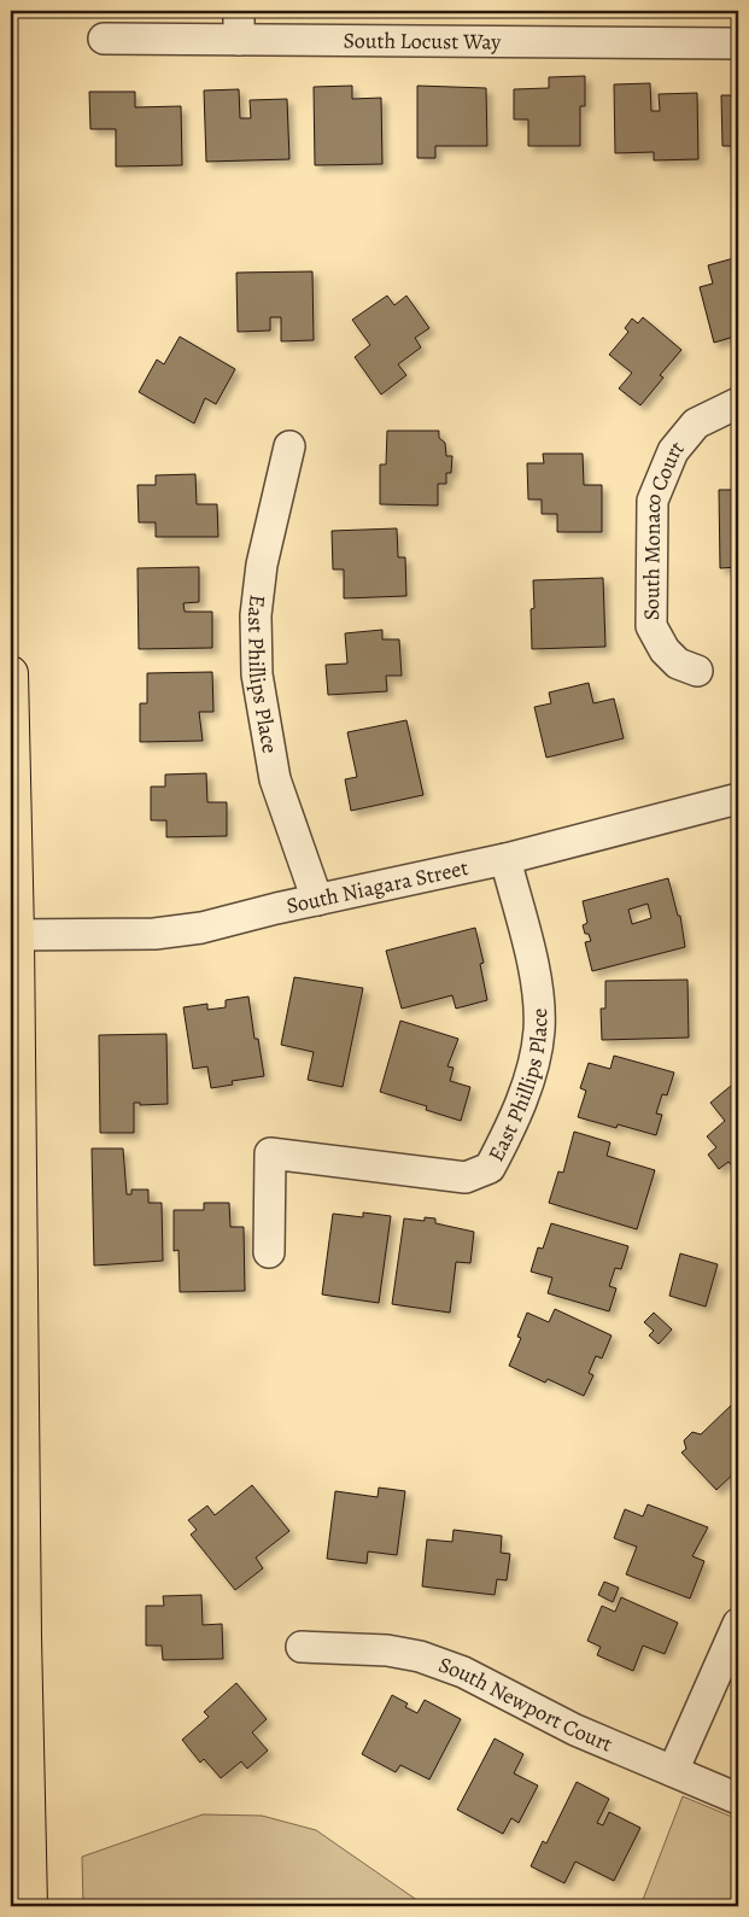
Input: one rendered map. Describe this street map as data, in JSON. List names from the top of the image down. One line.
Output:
{"streets":{"street":["South Locust Way","South Monaco Court","East Phillips Place","South Niagara Street","South Newport Court"]},"crossings":[["East Phillips Place","South Niagara Street"]]}
